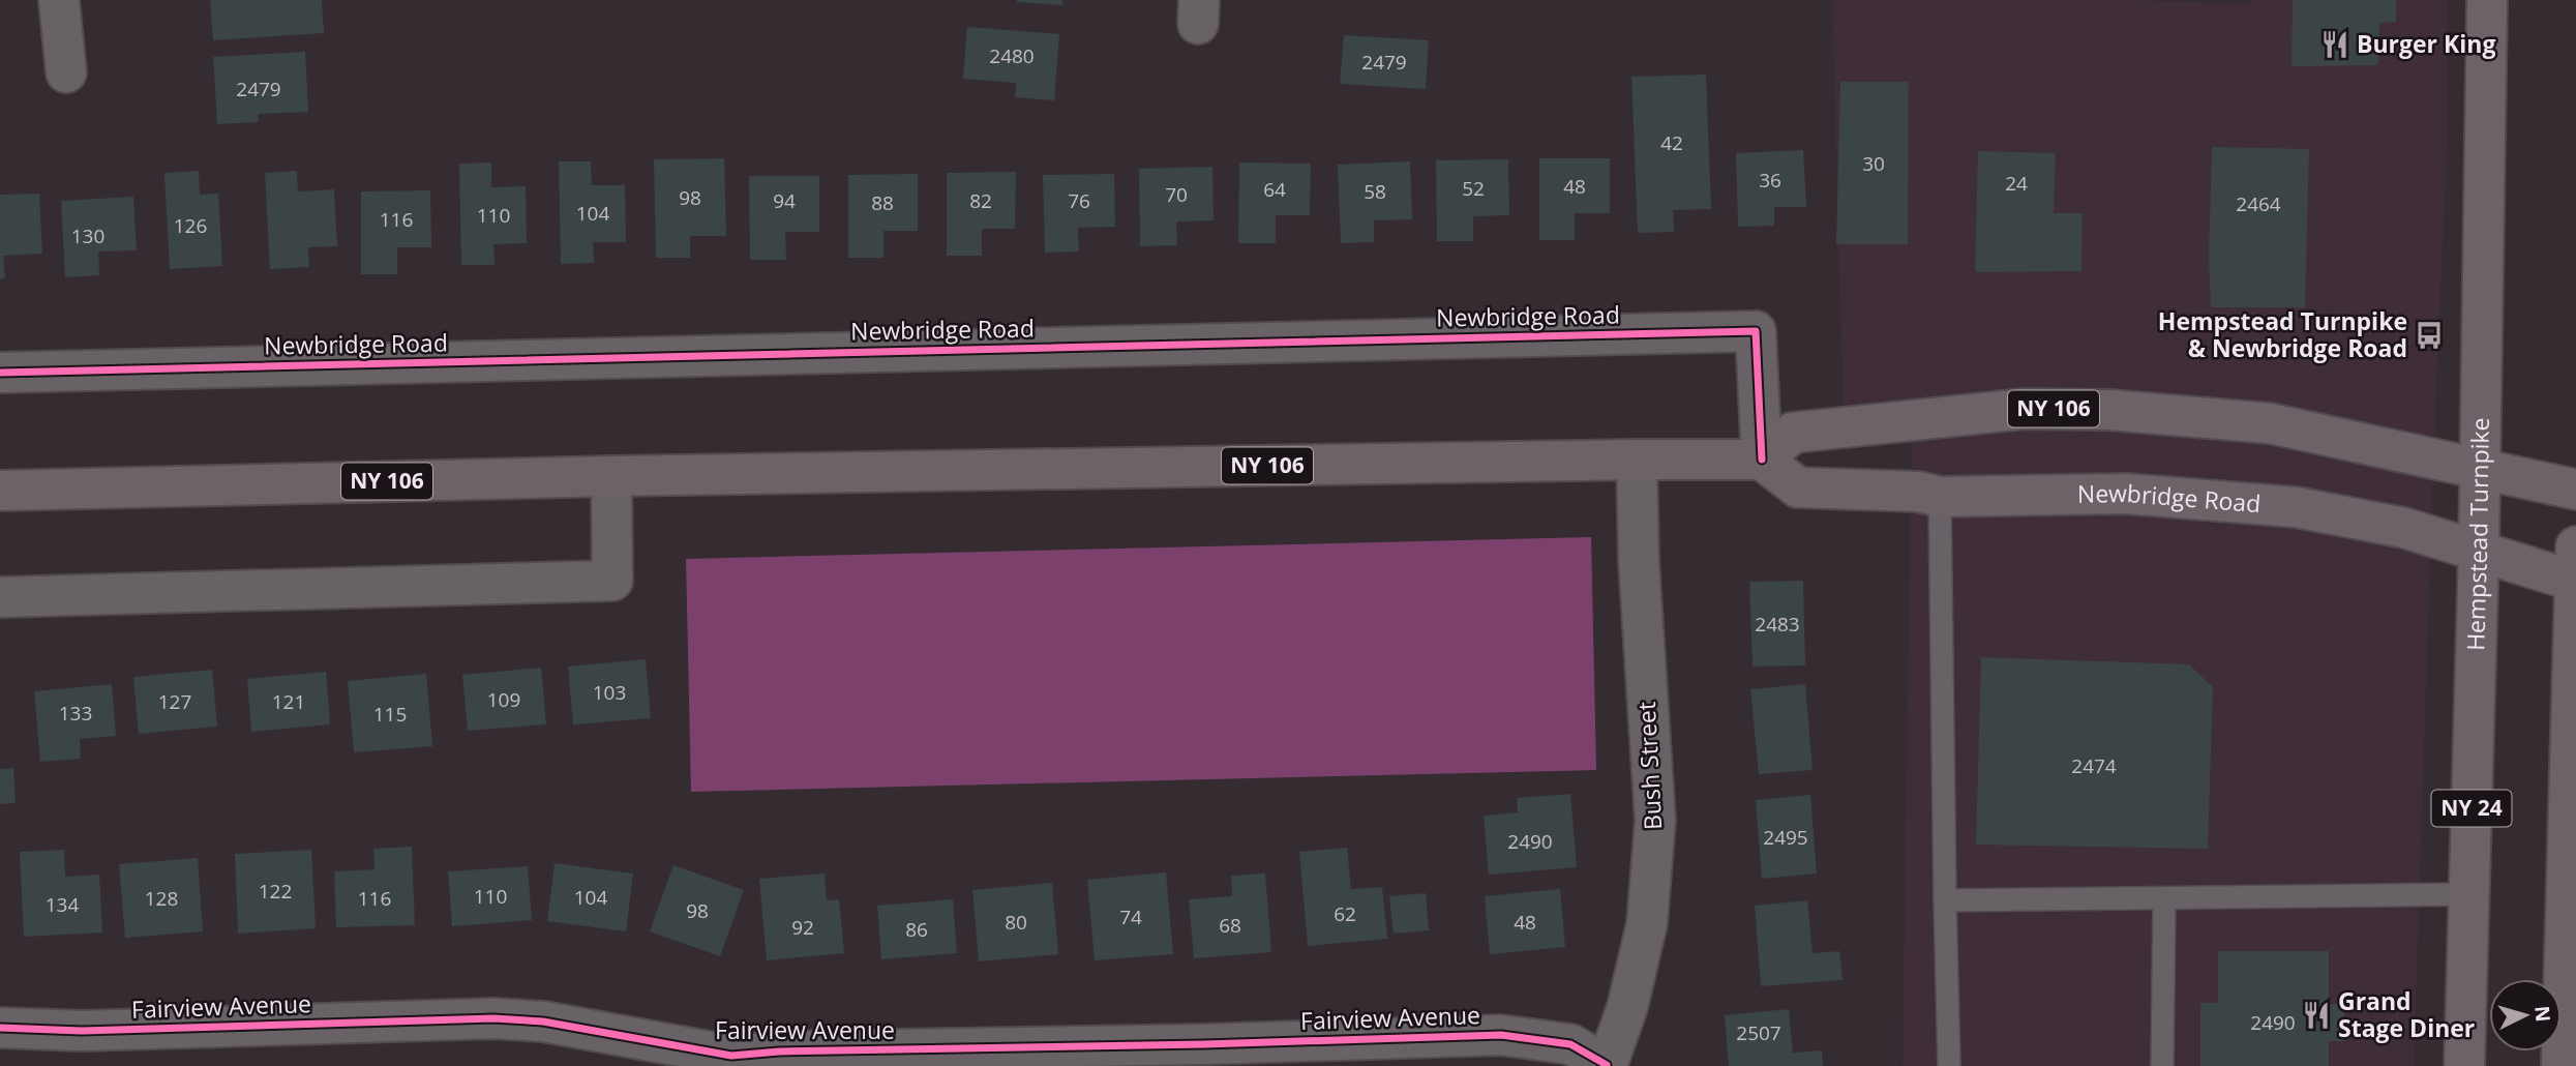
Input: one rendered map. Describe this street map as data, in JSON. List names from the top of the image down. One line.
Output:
{"streets":{"main road":["Newbridge Road","NY 106","Hempstead Turnpike","NY 24"],"street":["Bush Street","Fairview Avenue"]},"crossings":[["Newbridge Road","NY 106"],["Newbridge Road","Hempstead Turnpike"],["NY 106","Hempstead Turnpike"],["NY 106","Bush Street"],["Bush Street","Fairview Avenue"]],"places":{"restaurant":["Burger King","Grand Stage Diner"],"bus stop":["Hempstead Turnpike & Newbridge Road"]},"house_numbers":["2480","2479","2479","42","30","36","24","48","52","64","58","70","98","94","82","76","88","2464","104","110","116","126","130","2483","103","109","127","121","133","115","2474","2495","2490","122","110","104","128","116","134","98","62","74","80","48","68","92","86","2490","2507"],"north":"right"}
